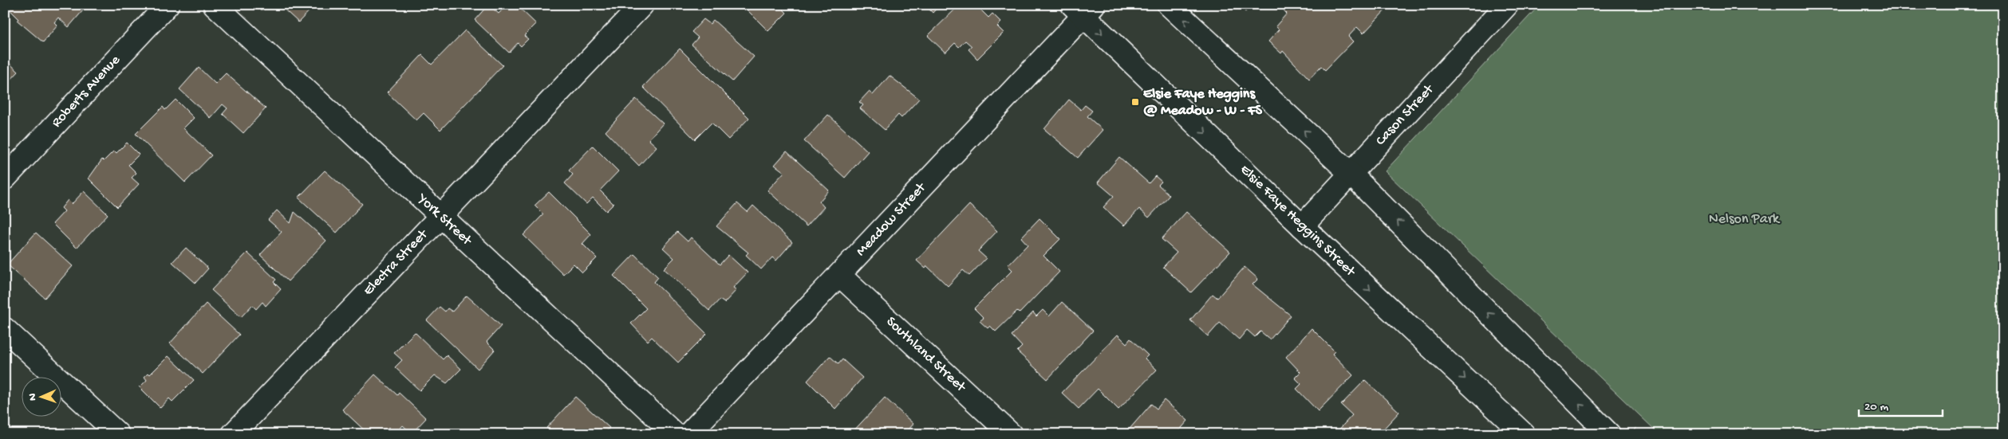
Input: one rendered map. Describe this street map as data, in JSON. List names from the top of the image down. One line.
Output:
{"streets":{"street":["Roberts Avenue","Cason Street","York Street","Meadow Street","Elsie Faye Heggins Street","Electra Street","Southland Street"]},"crossings":[["Cason Street","Elsie Faye Heggins Street"],["York Street","Electra Street"],["Meadow Street","Elsie Faye Heggins Street"],["Meadow Street","Southland Street"]],"parks":["Nelson Park"],"places":{"transit":["Elsie Faye Heggins @ Meadow - W - FS"]},"scale_bar":"20 m","north":"left"}
